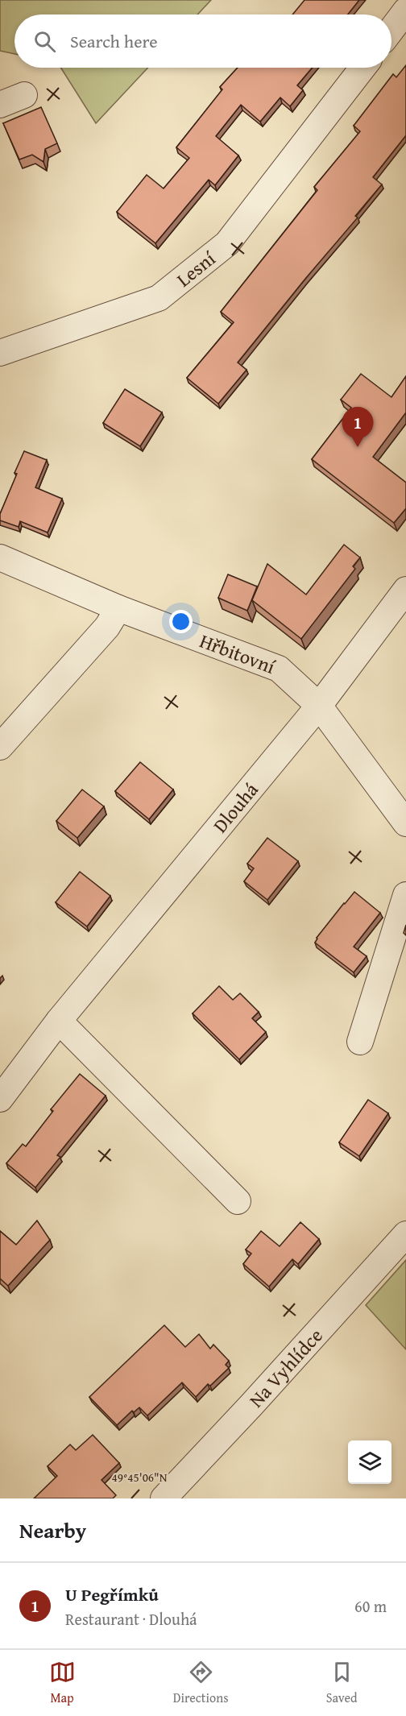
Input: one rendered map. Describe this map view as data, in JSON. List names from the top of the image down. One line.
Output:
{"streets":{"street":["Lesní","Hřbitovní","Dlouhá","Na Vyhlídce"]},"crossings":[["Hřbitovní","Dlouhá"]],"page":{"search":"Search here","pins":"1","heading":"Nearby","list":[{"mark":"1","name":"U Pegřímků","note":"Restaurant · Dlouhá","value":"60 m"}],"nav":["Map","Directions","Saved"]},"coordinates":["49°45'06\"N"]}
